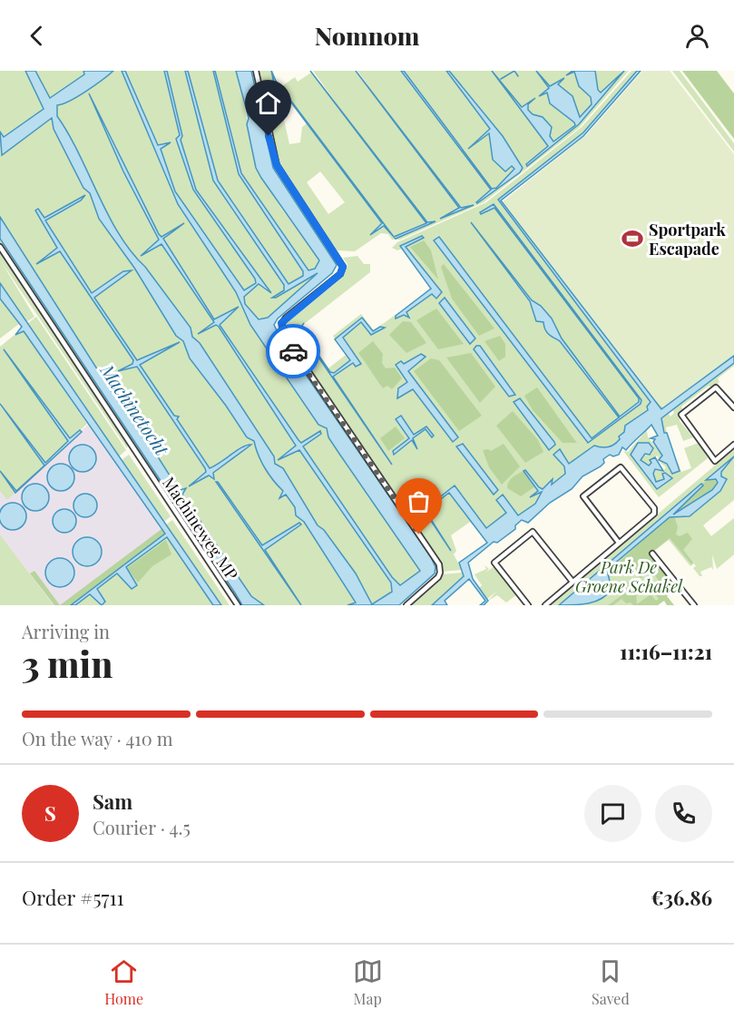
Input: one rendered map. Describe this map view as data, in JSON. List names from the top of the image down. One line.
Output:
{"streets":{"street":["Machineweg MP"]},"water":["Machinetocht"],"parks":["Park De Groene Schakel"],"places":{"sports":["Sportpark Escapade"]},"page":{"header":"Nomnom","heading":["3 min","Arriving in","11:16–11:21"],"panel":["Sam","Courier · 4.5","Order #5711","€36.86"],"bar":"On the way · 410 m","round":"S","tabs":["Home","Map","Saved"]}}
